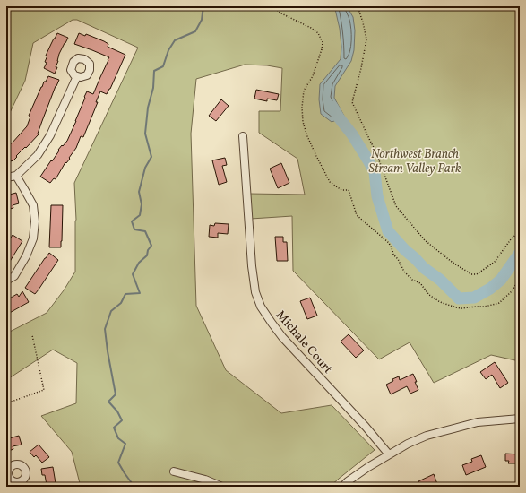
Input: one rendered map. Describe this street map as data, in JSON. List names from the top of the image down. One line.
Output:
{"streets":{"street":["Michale Court"]},"parks":["Northwest Branch Stream Valley Park"]}
